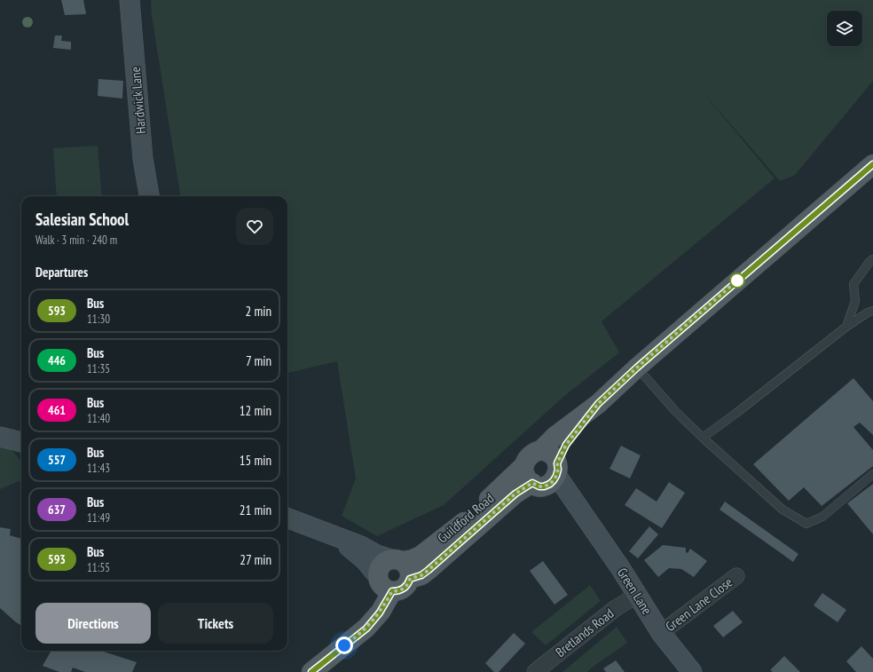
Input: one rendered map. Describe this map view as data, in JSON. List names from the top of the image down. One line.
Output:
{"streets":{"main road":["Guildford Road"],"street":["Hardwick Lane","Green Lane","Green Lane Close","Bretlands Road"]},"crossings":[["Guildford Road","Green Lane"],["Green Lane","Green Lane Close"],["Green Lane","Bretlands Road"]],"lines":["bus line 593"],"page":{"heading":[["Salesian School","Walk · 3 min · 240 m"],"Departures"],"list":[{"mark":"593","name":"Bus","note":"11:30","value":"2 min"},{"mark":"446","name":"Bus","note":"11:35","value":"7 min"},{"mark":"461","name":"Bus","note":"11:40","value":"12 min"},{"mark":"557","name":"Bus","note":"11:43","value":"15 min"},{"mark":"637","name":"Bus","note":"11:49","value":"21 min"},{"mark":"593","name":"Bus","note":"11:55","value":"27 min"}],"buttons":["Directions","Tickets"]}}
